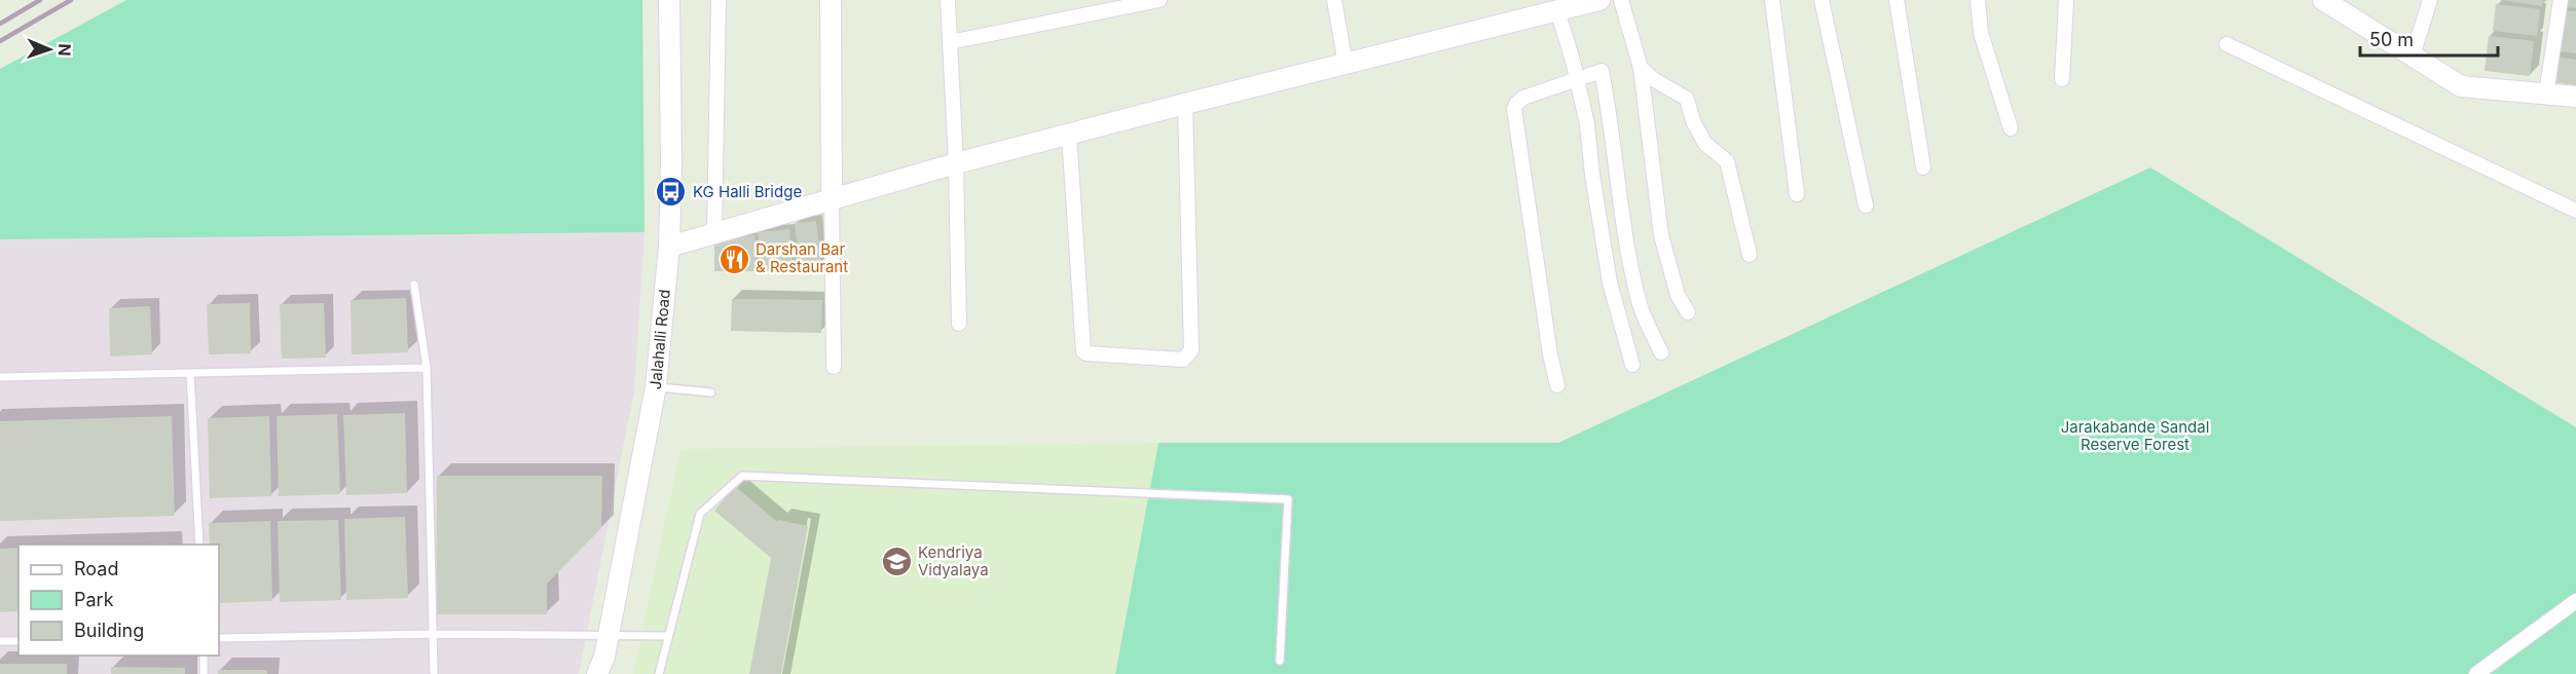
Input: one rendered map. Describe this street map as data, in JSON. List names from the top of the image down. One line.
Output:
{"streets":{"main road":["Jalahalli Road"]},"parks":["Jarakabande Sandal Reserve Forest"],"places":{"bus stop":["KG Halli Bridge"],"restaurant":["Darshan Bar & Restaurant"],"school or university":["Kendriya Vidyalaya"]},"legend":["Road","Park","Building"],"scale_bar":"50 m","north":"right"}
